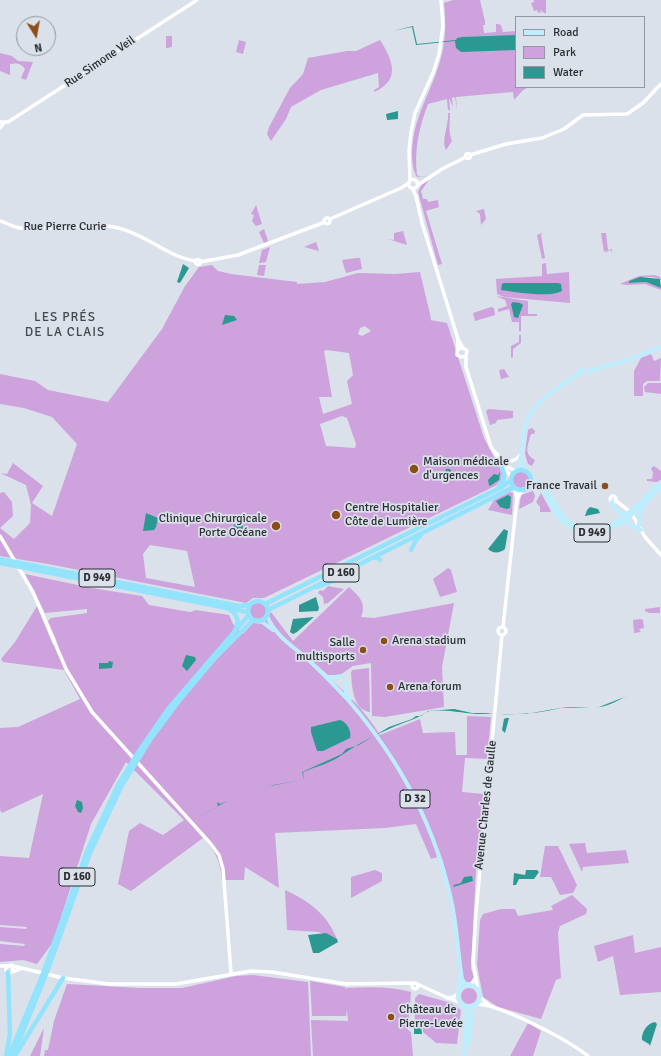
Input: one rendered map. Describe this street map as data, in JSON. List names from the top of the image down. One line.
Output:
{"streets":{"highway":["D 949","D 160"],"main road":["D 32"],"street":["Rue Simone Veil","Rue Pierre Curie","Avenue Charles de Gaulle"]},"crossings":[["D 949","D 160"],["D 949","D 32"],["D 160","D 32"],["D 32","Avenue Charles de Gaulle"]],"districts":["LES PRÉS DE LA CLAIS"],"places":["Maison médicale d'urgences","France Travail","Centre Hospitalier Côte de Lumière","Clinique Chirurgicale Porte Océane","Arena stadium","Salle multisports","Arena forum","Château de Pierre-Levée"],"legend":["Road","Park","Water"],"north":"bottom"}
